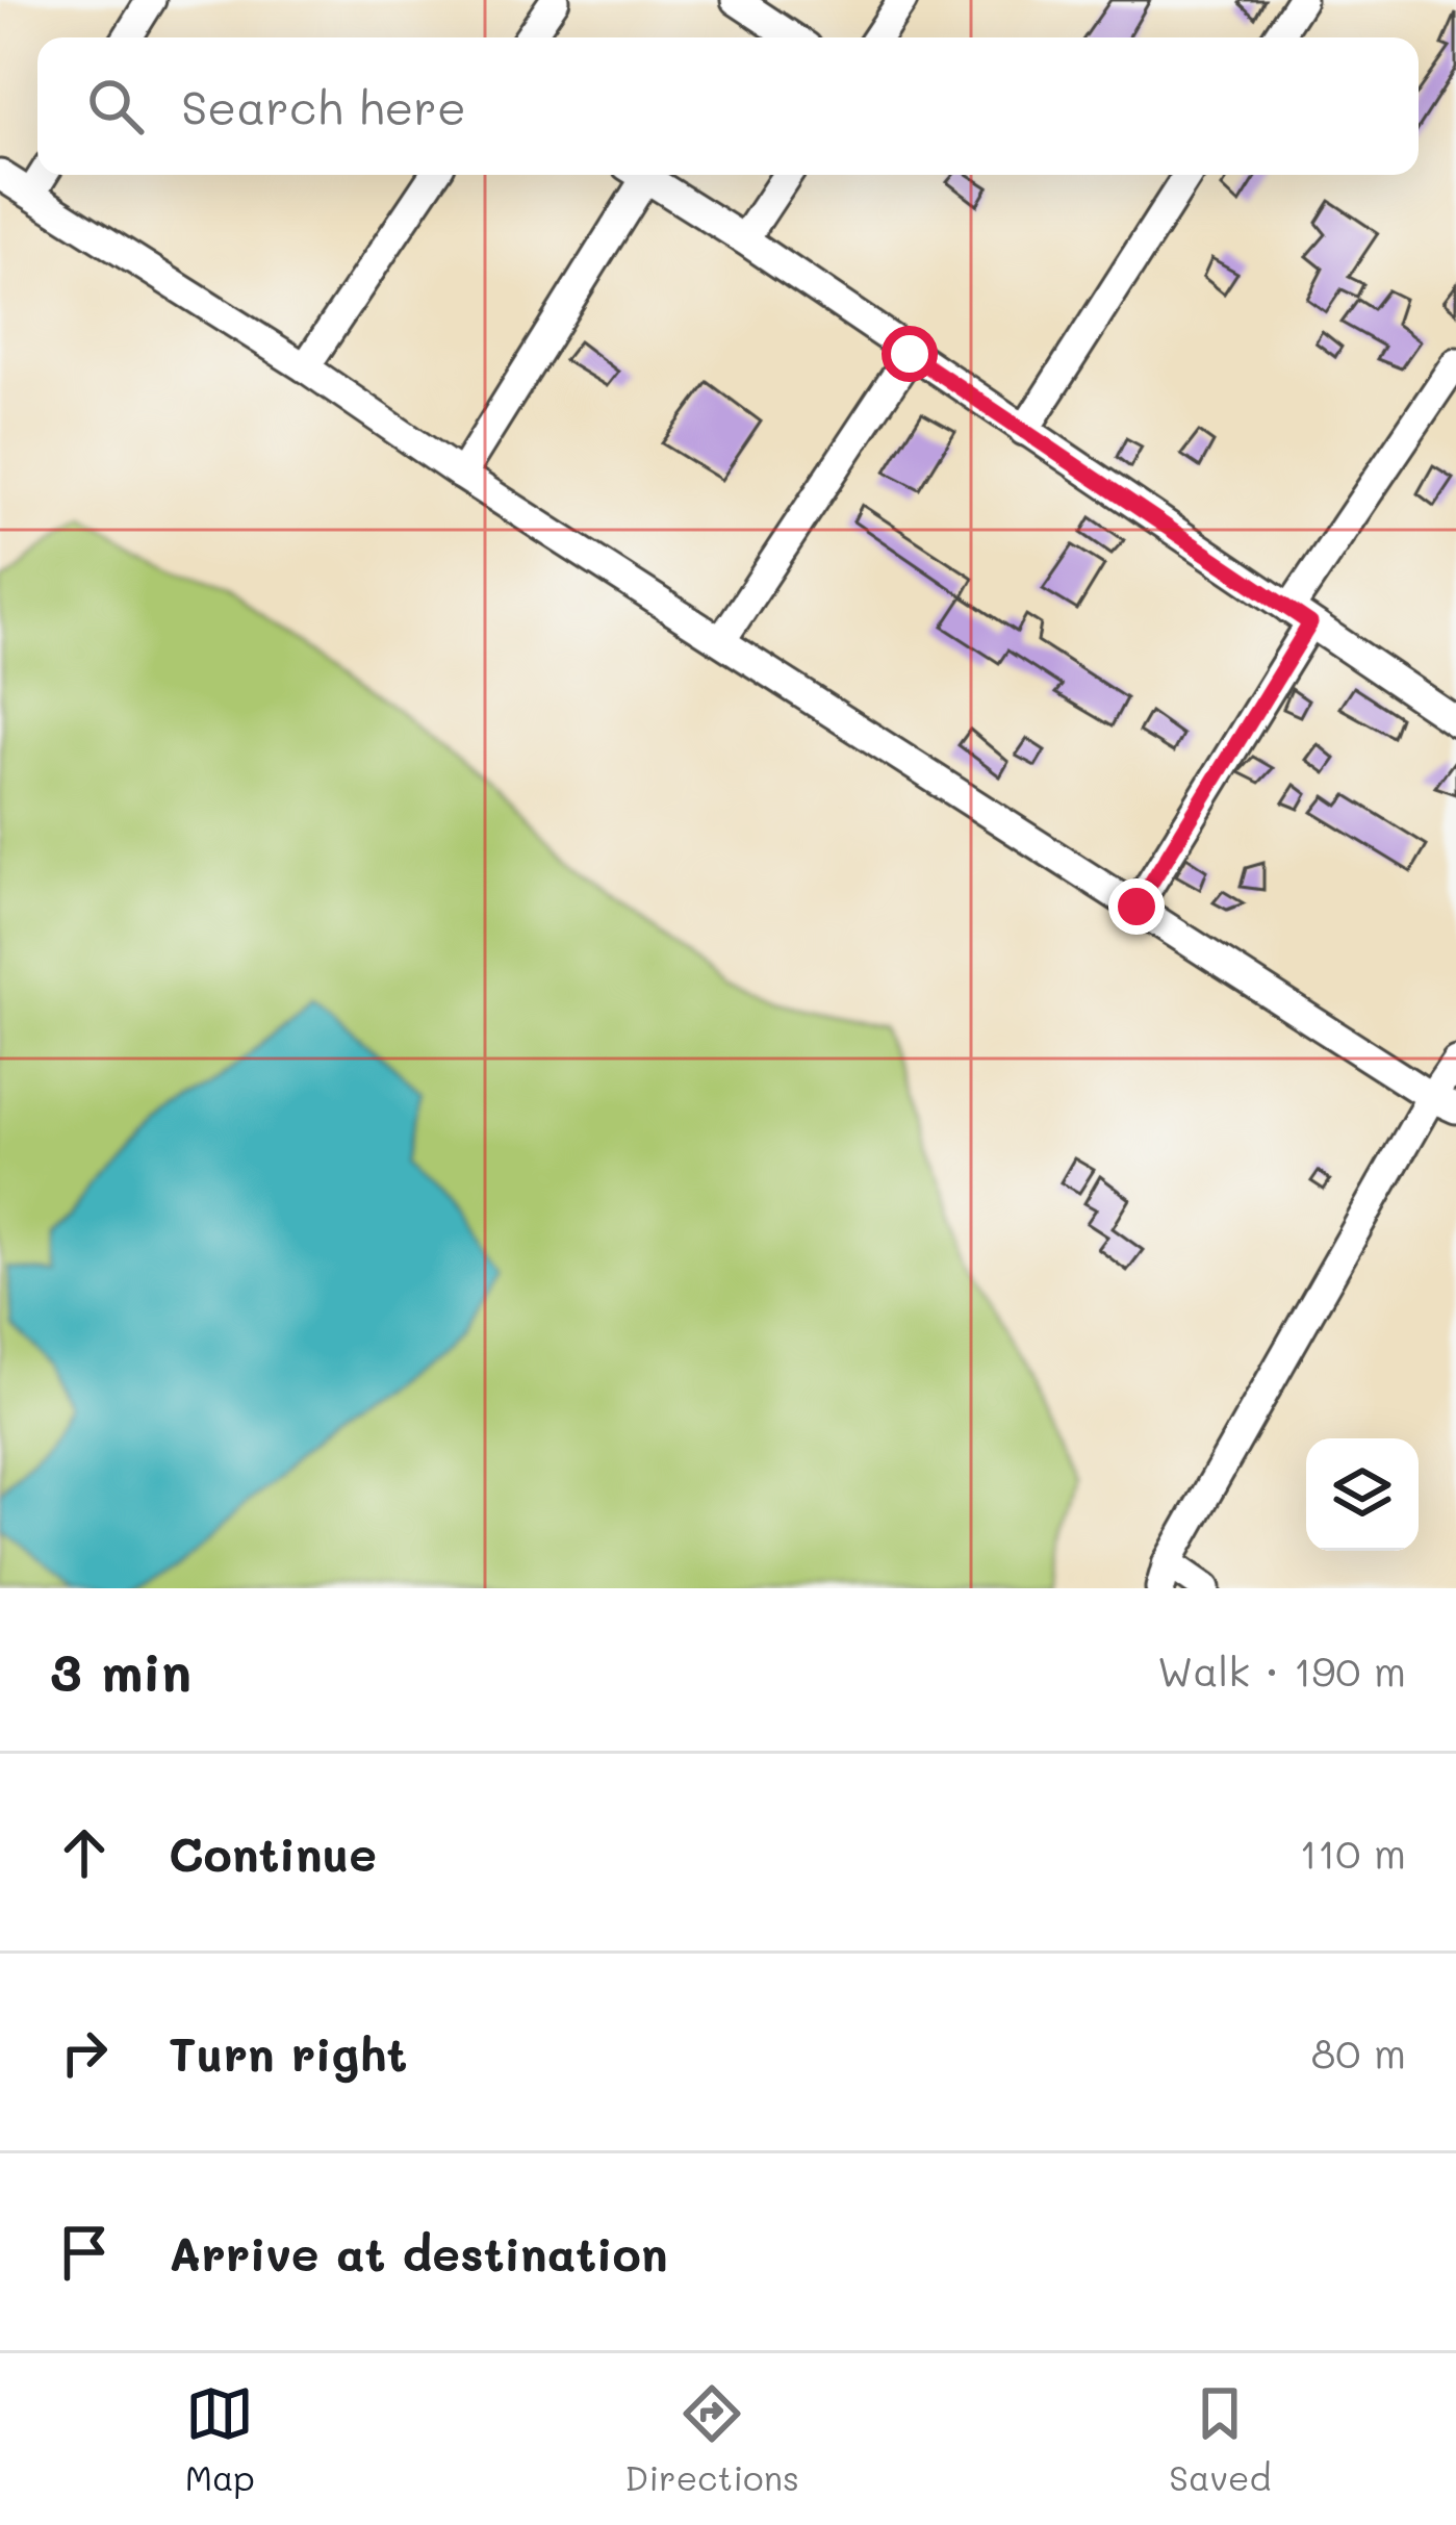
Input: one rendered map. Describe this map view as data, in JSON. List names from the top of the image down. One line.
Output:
{"page":{"search":"Search here","heading":["3 min","Walk · 190 m"],"list":[["Continue","110 m"],["Turn right","80 m"],"Arrive at destination"],"nav":["Map","Directions","Saved"]}}
